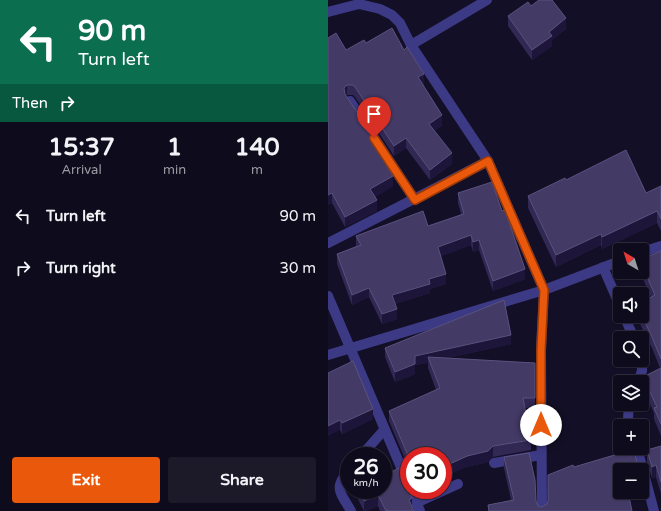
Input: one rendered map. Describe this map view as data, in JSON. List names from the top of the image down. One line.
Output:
{"north":"top left","page":{"turn":["90 m","Turn left"],"then":"Then","eta":["15:37","Arrival","1","min","140","m"],"list":[{"name":"Turn left","value":"90 m"},{"name":"Turn right","value":"30 m"}],"map_buttons":["+","−"],"speed":"26 km/h","limit":"30","buttons":["Exit","Share"]}}
